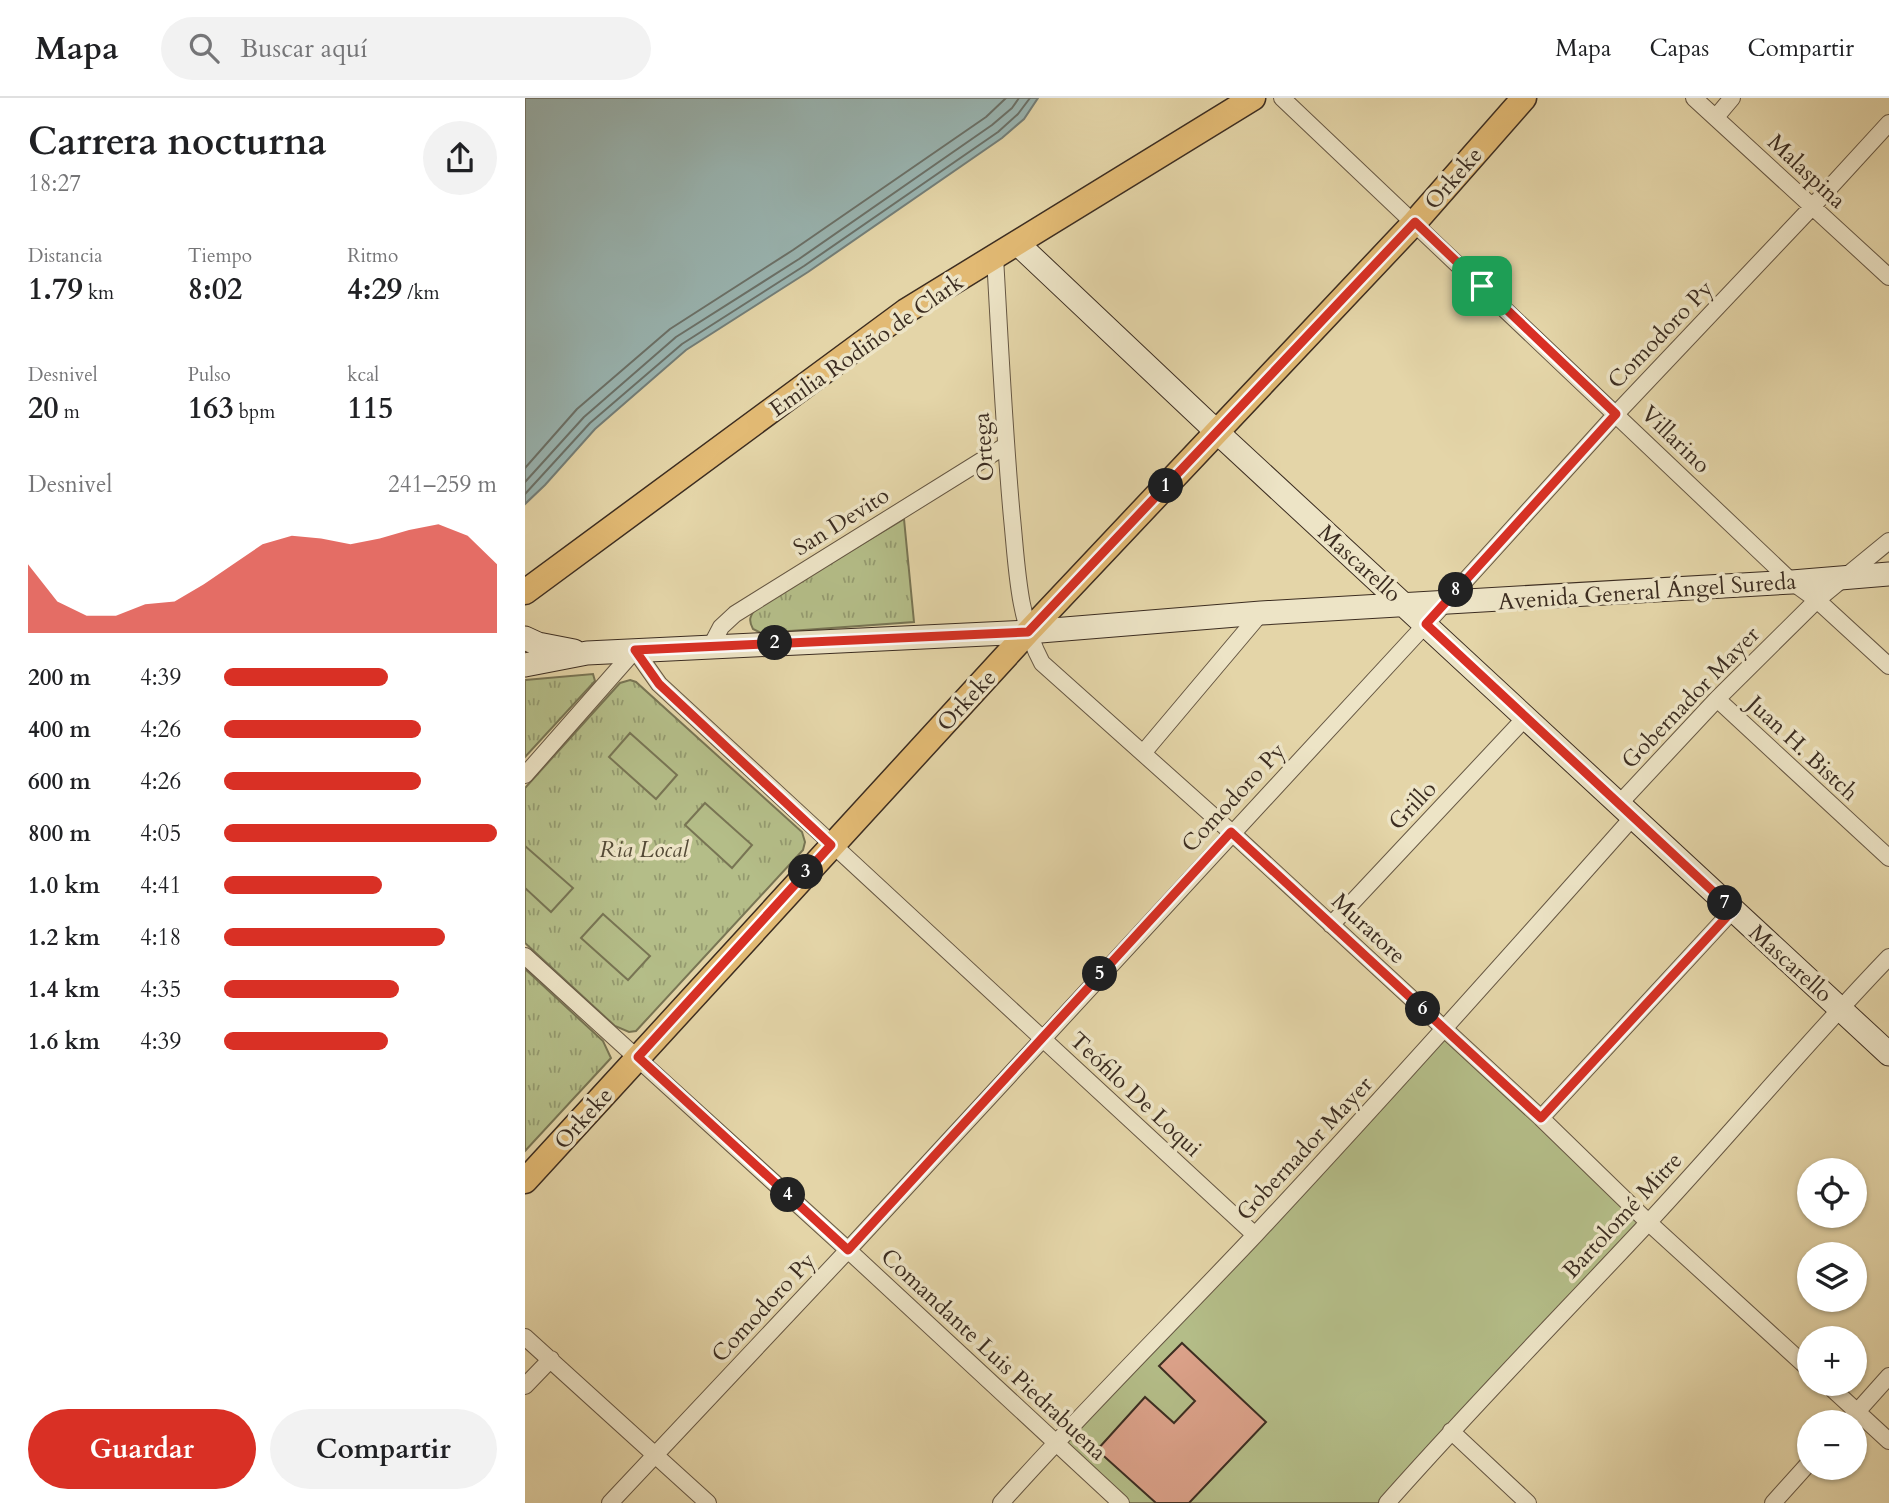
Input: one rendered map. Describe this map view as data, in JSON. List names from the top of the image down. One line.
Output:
{"streets":{"main road":["Orkeke","Emilia Rodiño de Clark","Mascarello","Avenida General Ángel Sureda"],"street":["Malaspina","Comodoro Py","Villarino","Ortega","San Devito","Gobernador Mayer","Juan H. Bistch","Grillo","Muratore","Teófilo De Loqui","Bartolomé Mitre","Comandante Luis Piedrabuena"]},"crossings":[["Malaspina","Comodoro Py"],["Orkeke","Villarino"],["Orkeke","Ortega"],["Orkeke","Mascarello"],["Orkeke","Avenida General Ángel Sureda"],["Orkeke","Muratore"],["Orkeke","Teófilo De Loqui"],["Orkeke","Comandante Luis Piedrabuena"],["Comodoro Py","Villarino"],["Comodoro Py","Mascarello"],["Comodoro Py","Avenida General Ángel Sureda"],["Comodoro Py","Muratore"],["Comodoro Py","Teófilo De Loqui"],["Comodoro Py","Comandante Luis Piedrabuena"],["Emilia Rodiño de Clark","Ortega"],["Emilia Rodiño de Clark","Mascarello"],["Villarino","Avenida General Ángel Sureda"],["Villarino","Gobernador Mayer"],["Ortega","San Devito"],["Ortega","Avenida General Ángel Sureda"],["Ortega","Muratore"],["San Devito","Avenida General Ángel Sureda"],["Mascarello","Avenida General Ángel Sureda"],["Mascarello","Gobernador Mayer"],["Mascarello","Grillo"],["Mascarello","Bartolomé Mitre"],["Avenida General Ángel Sureda","Gobernador Mayer"],["Avenida General Ángel Sureda","Muratore"],["Avenida General Ángel Sureda","Teófilo De Loqui"],["Gobernador Mayer","Juan H. Bistch"],["Gobernador Mayer","Muratore"],["Gobernador Mayer","Teófilo De Loqui"],["Gobernador Mayer","Comandante Luis Piedrabuena"],["Grillo","Muratore"],["Muratore","Bartolomé Mitre"]],"parks":["Ria Local"],"page":{"header":"Mapa","search":"Buscar aquí","nav":["Mapa","Capas","Compartir"],"heading":["Carrera nocturna","18:27"],"stats":[["Distancia","1.79 km"],["Tiempo","8:02"],["Ritmo","4:29 /km"],["Desnivel","20 m"],["Pulso","163 bpm"],["kcal","115"]],"chart":["Desnivel","241–259 m"],"pins":["1","8","2","3","7","5","6","4"],"list":[{"name":"200 m","note":"4:39"},{"name":"400 m","note":"4:26"},{"name":"600 m","note":"4:26"},{"name":"800 m","note":"4:05"},{"name":"1.0 km","note":"4:41"},{"name":"1.2 km","note":"4:18"},{"name":"1.4 km","note":"4:35"},{"name":"1.6 km","note":"4:39"}],"map_buttons":["+","−"],"buttons":["Guardar","Compartir"]}}
